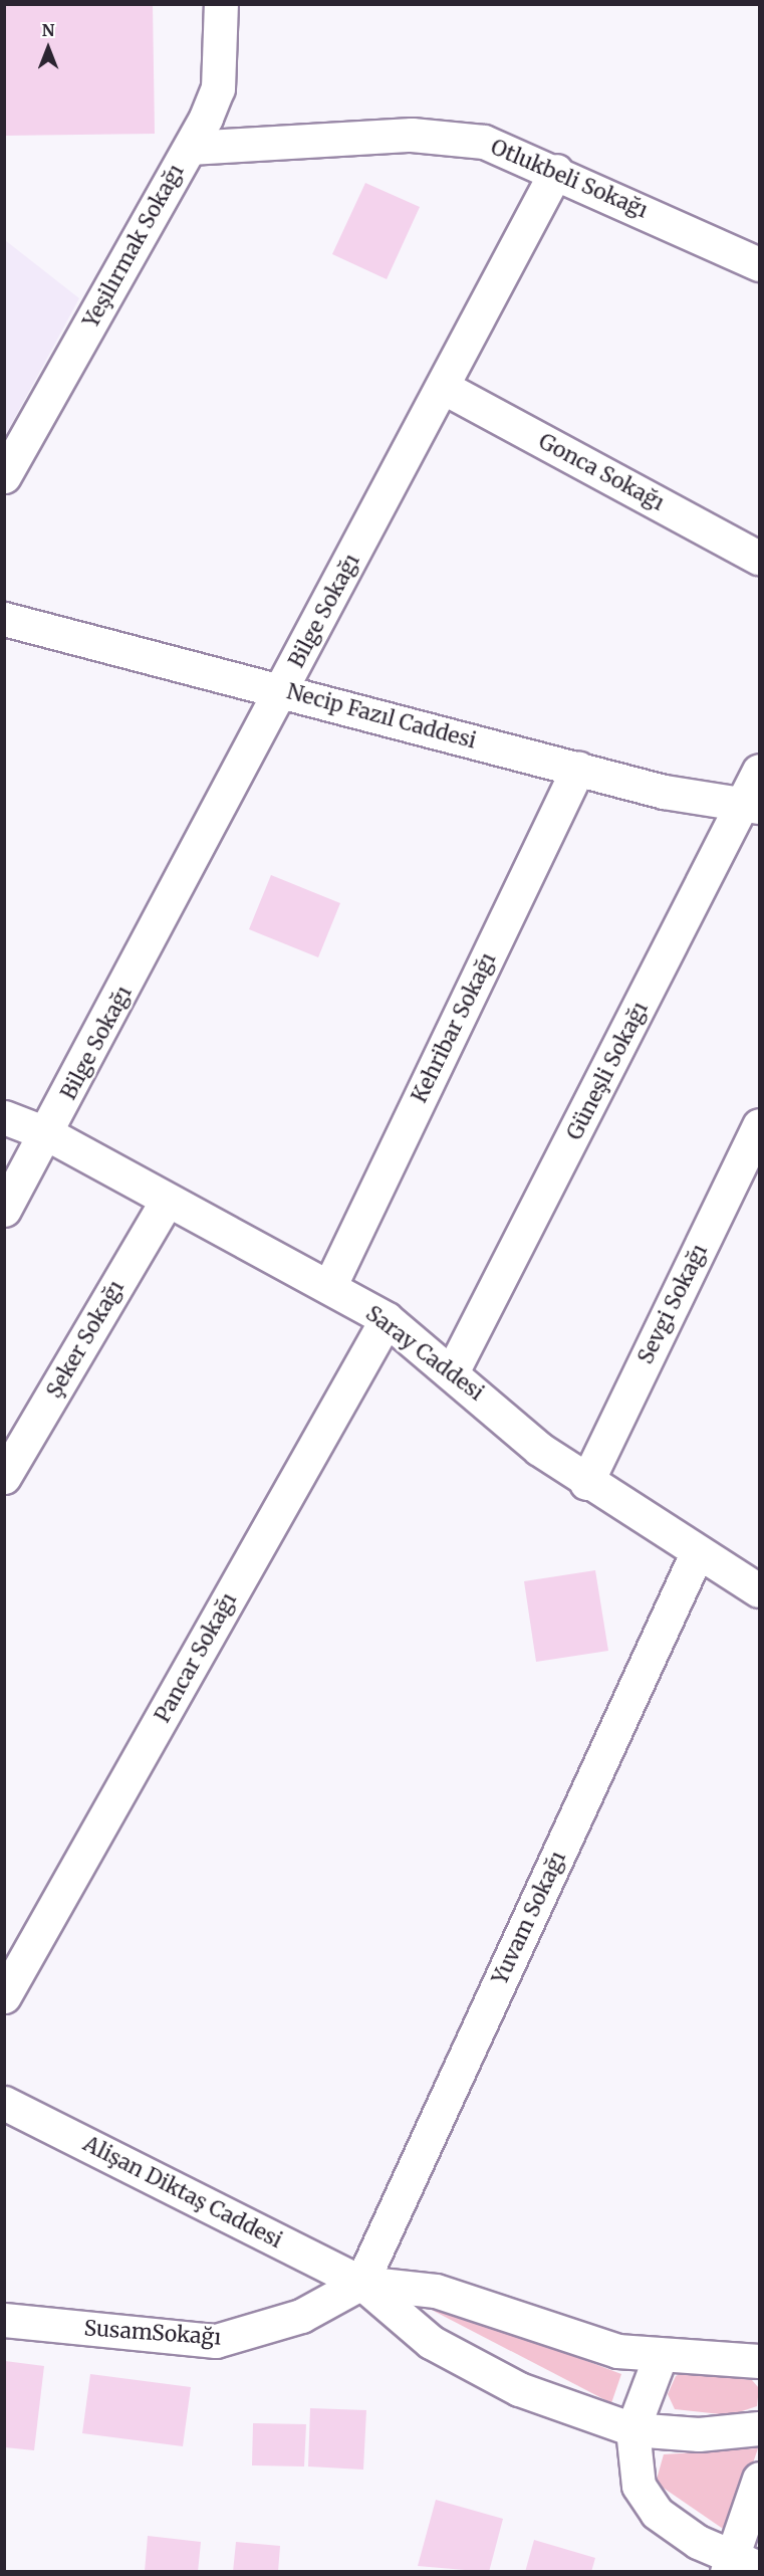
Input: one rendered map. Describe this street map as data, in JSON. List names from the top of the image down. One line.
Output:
{"streets":{"street":["Otlukbeli Sokağı","Yeşilırmak Sokağı","Gonca Sokağı","Bilge Sokağı","Necip Fazıl Caddesi","Kehribar Sokağı","Güneşli Sokağı","Sevgi Sokağı","Şeker Sokağı","Saray Caddesi","Pancar Sokağı","Yuvam Sokağı","Alişan Diktaş Caddesi","SusamSokağı"]},"crossings":[["Otlukbeli Sokağı","Yeşilırmak Sokağı"],["Otlukbeli Sokağı","Bilge Sokağı"],["Gonca Sokağı","Bilge Sokağı"],["Bilge Sokağı","Necip Fazıl Caddesi"],["Bilge Sokağı","Saray Caddesi"],["Necip Fazıl Caddesi","Kehribar Sokağı"],["Necip Fazıl Caddesi","Güneşli Sokağı"],["Kehribar Sokağı","Saray Caddesi"],["Güneşli Sokağı","Saray Caddesi"],["Sevgi Sokağı","Saray Caddesi"],["Şeker Sokağı","Saray Caddesi"],["Saray Caddesi","Pancar Sokağı"],["Saray Caddesi","Yuvam Sokağı"],["Yuvam Sokağı","Alişan Diktaş Caddesi"],["Yuvam Sokağı","SusamSokağı"],["Alişan Diktaş Caddesi","SusamSokağı"]],"north":"top"}
